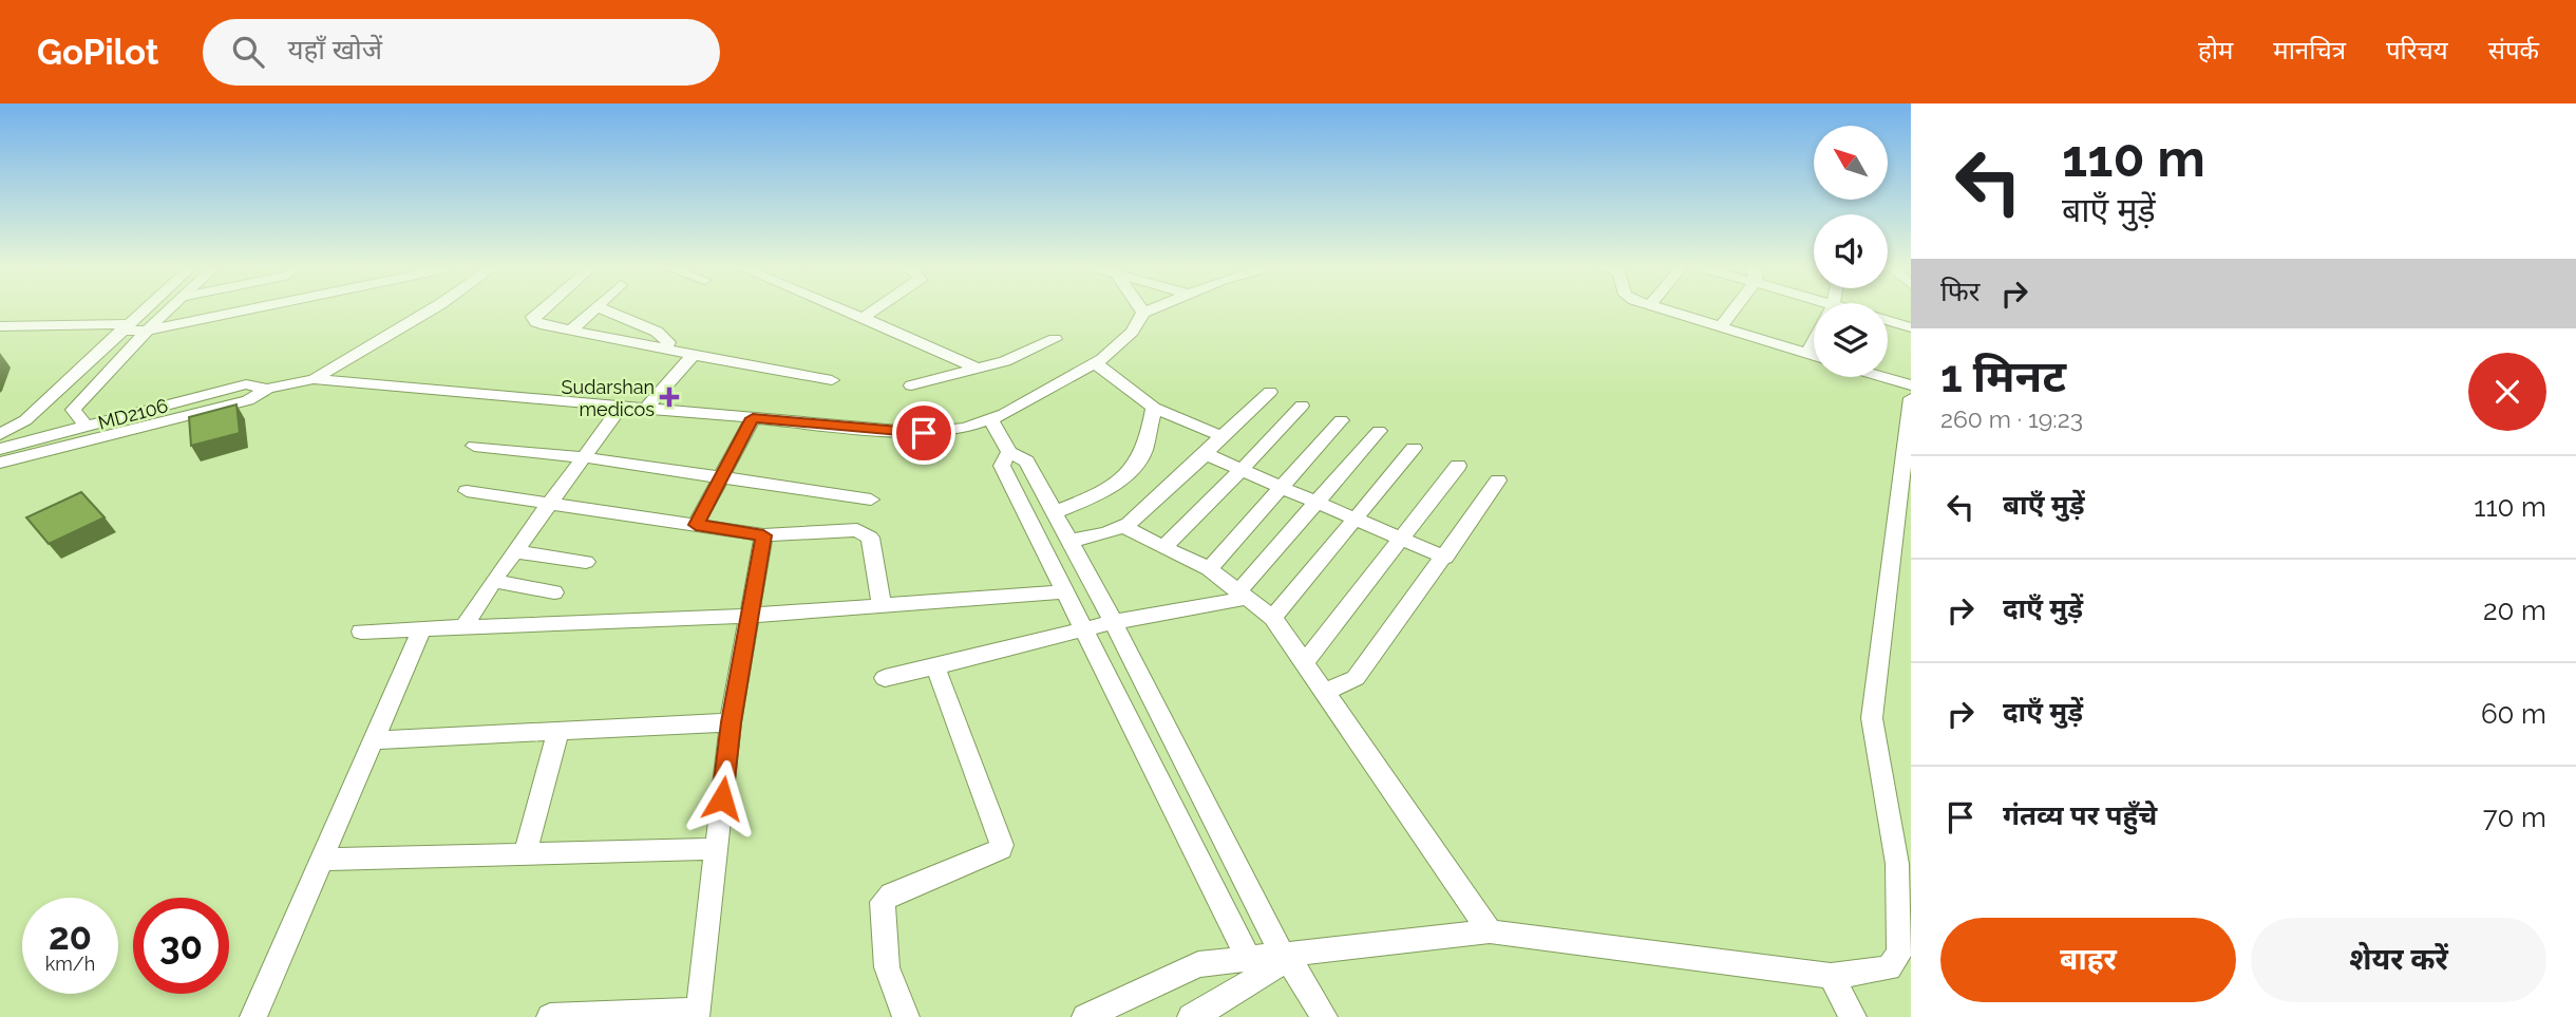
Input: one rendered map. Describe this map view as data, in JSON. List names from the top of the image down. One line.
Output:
{"streets":{"street":["MD2106"]},"places":{"health":["Sudarshan medicos"]},"north":"top left","page":{"header":"GoPilot","search":"यहाँ खोजें","nav":["होम","मानचित्र","परिचय","संपर्क"],"turn":["110 m","बाएँ मुड़ें"],"then":"फिर","heading":["1 मिनट","260 m · 19:23"],"list":[{"name":"बाएँ मुड़ें","value":"110 m"},{"name":"दाएँ मुड़ें","value":"20 m"},{"name":"दाएँ मुड़ें","value":"60 m"},{"name":"गंतव्य पर पहुँचे","value":"70 m"}],"speed":"20 km/h","limit":"30","buttons":["बाहर","शेयर करें"]}}
